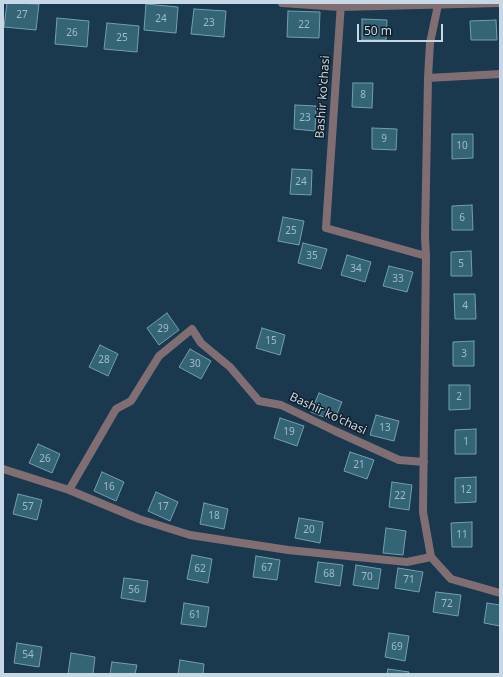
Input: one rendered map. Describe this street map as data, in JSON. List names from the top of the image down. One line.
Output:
{"streets":{"street":["Bashir ko'chasi"]},"house_numbers":["27","24","23","22","26","25","8","23","9","10","24","6","25","35","5","34","33","4","29","15","3","28","30","2","13","19","1","26","21","16","12","22","57","17","18","20","11","67","62","68","70","71","56","72","61","69","54"],"scale_bar":"50 m"}
